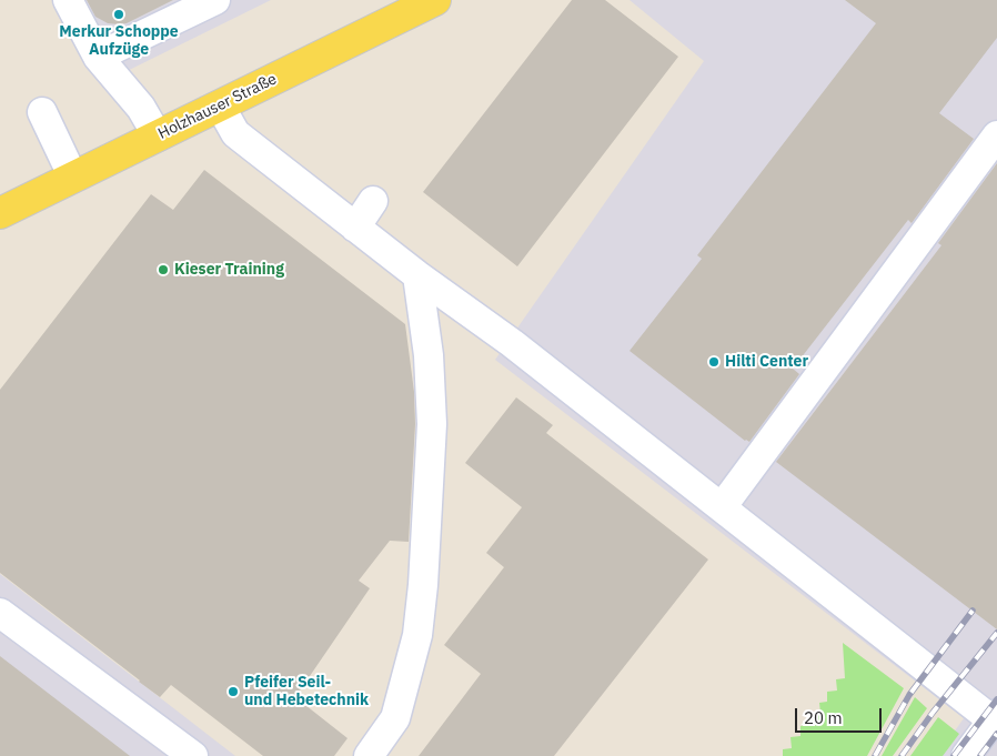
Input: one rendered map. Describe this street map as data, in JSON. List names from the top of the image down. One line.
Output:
{"streets":{"main road":["Holzhauser Straße"]},"places":["Merkur Schoppe Aufzüge","Kieser Training","Hilti Center","Pfeifer Seil- und Hebetechnik"],"scale_bar":"20 m"}
